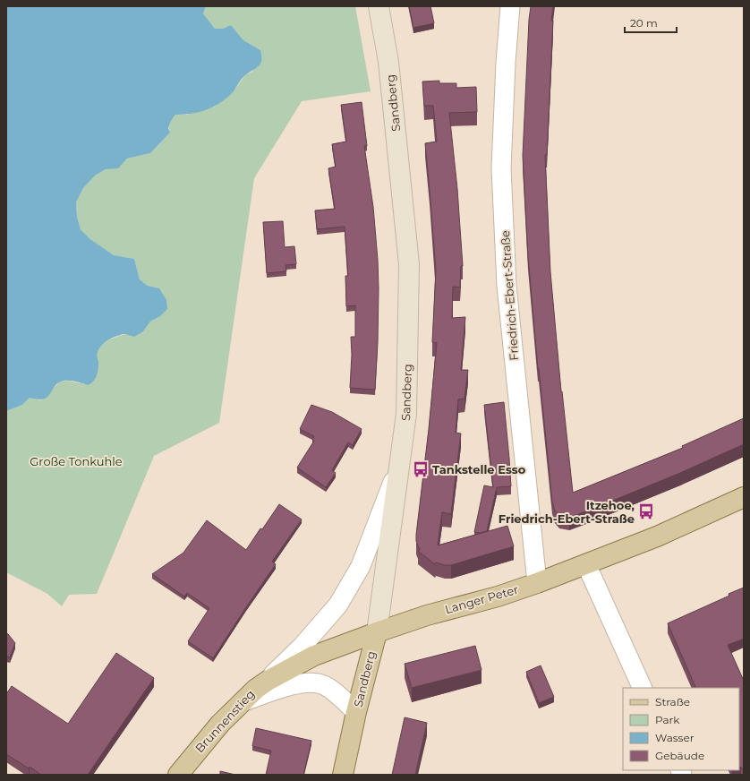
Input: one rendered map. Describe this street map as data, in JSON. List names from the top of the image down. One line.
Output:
{"streets":{"main road":["Sandberg","Langer Peter","Brunnenstieg"],"street":["Friedrich-Ebert-Straße"]},"crossings":[["Sandberg","Langer Peter"],["Sandberg","Brunnenstieg"],["Friedrich-Ebert-Straße","Langer Peter"],["Langer Peter","Brunnenstieg"]],"parks":["Große Tonkuhle"],"places":{"bus stop":["Tankstelle Esso","Itzehoe, Friedrich-Ebert-Straße"]},"legend":["Straße","Park","Wasser","Gebäude"],"scale_bar":"20 m"}
